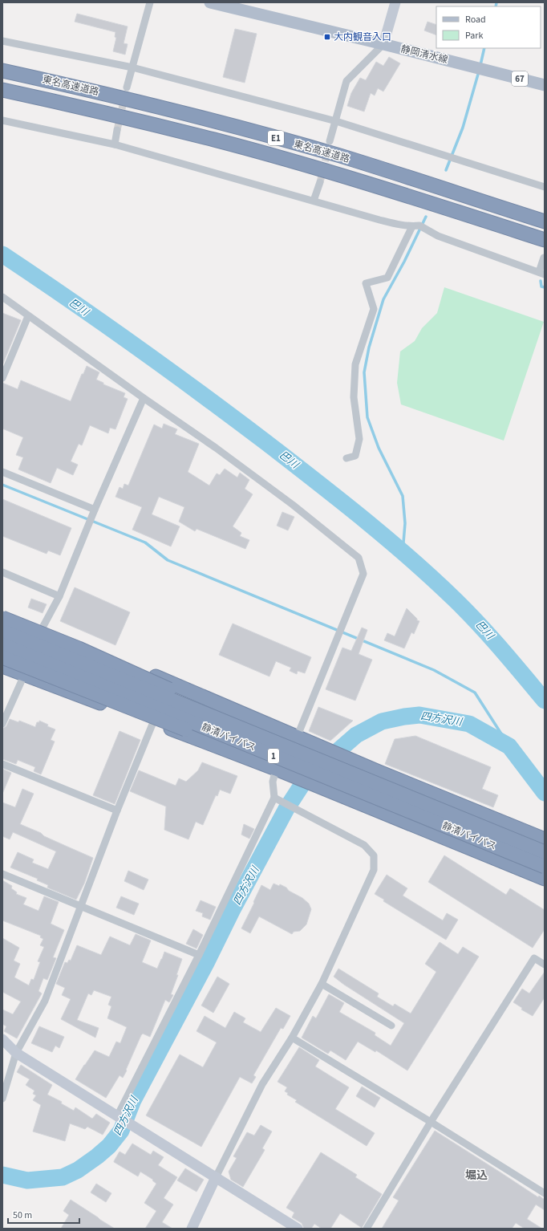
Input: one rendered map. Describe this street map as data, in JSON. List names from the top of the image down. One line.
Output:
{"streets":{"highway":["東名高速道路","E1","静清バイパス","1"],"main road":["静岡清水線","67"]},"districts":["堀込"],"water":["巴川","四方沢川"],"places":{"transit":["大内観音入口"]},"legend":["Road","Park"],"scale_bar":"50 m"}
